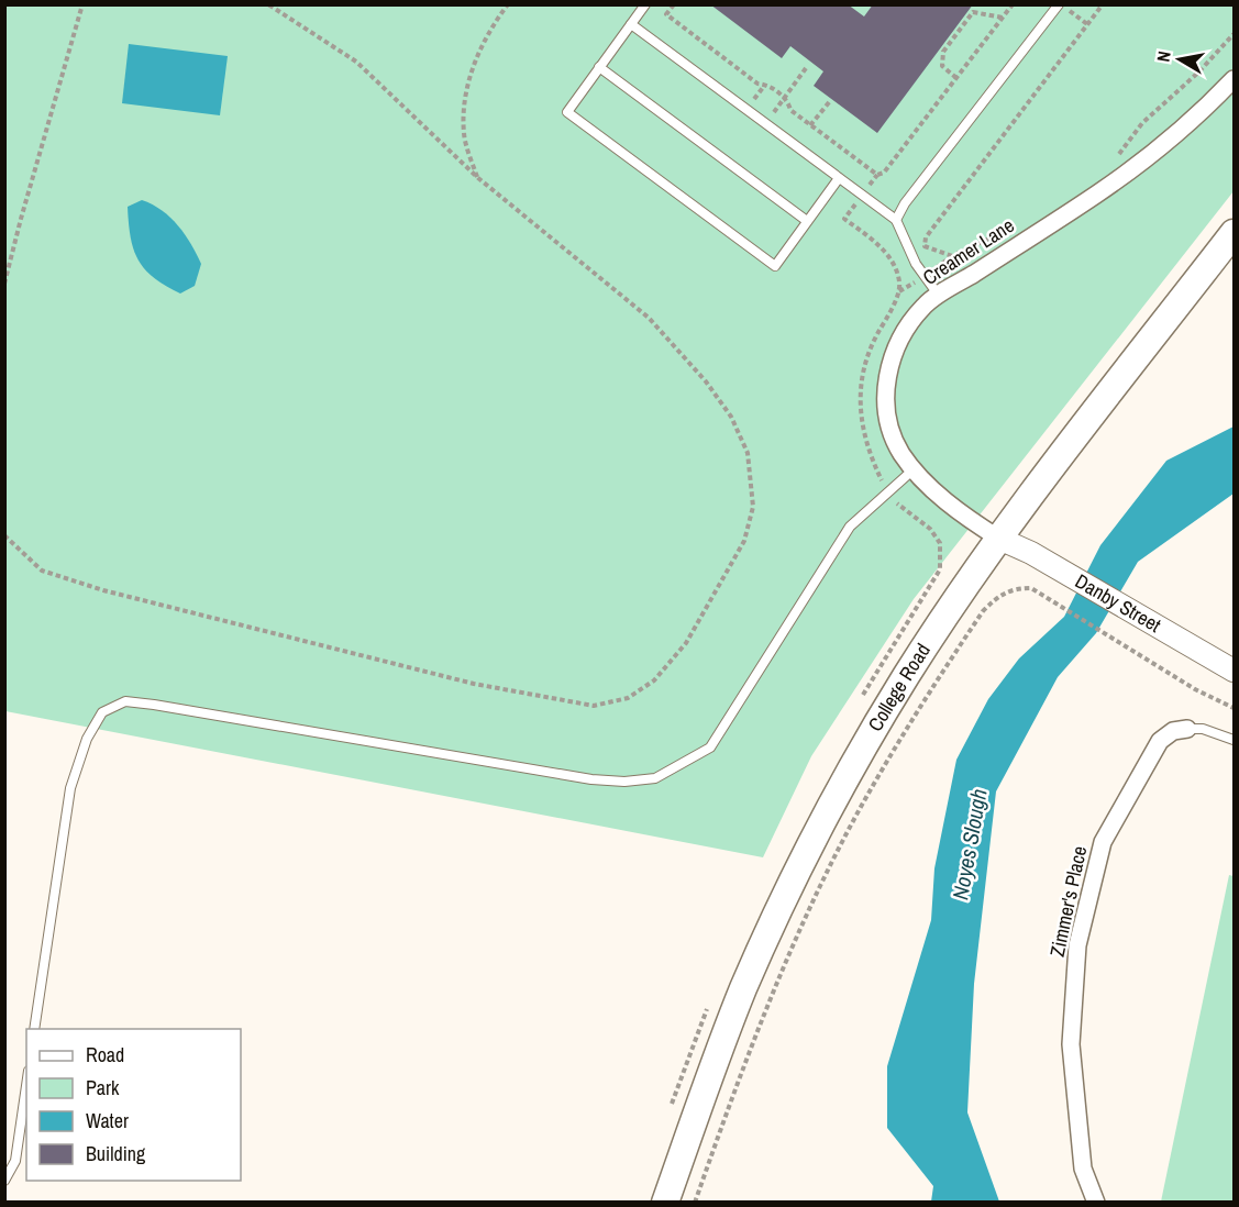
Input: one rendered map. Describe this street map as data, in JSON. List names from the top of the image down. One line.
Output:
{"streets":{"main road":["College Road"],"street":["Creamer Lane","Danby Street","Zimmer's Place"]},"crossings":[["Creamer Lane","Danby Street"],["Creamer Lane","College Road"],["Danby Street","College Road"]],"water":["Noyes Slough"],"legend":["Road","Park","Water","Building"],"north":"left"}
